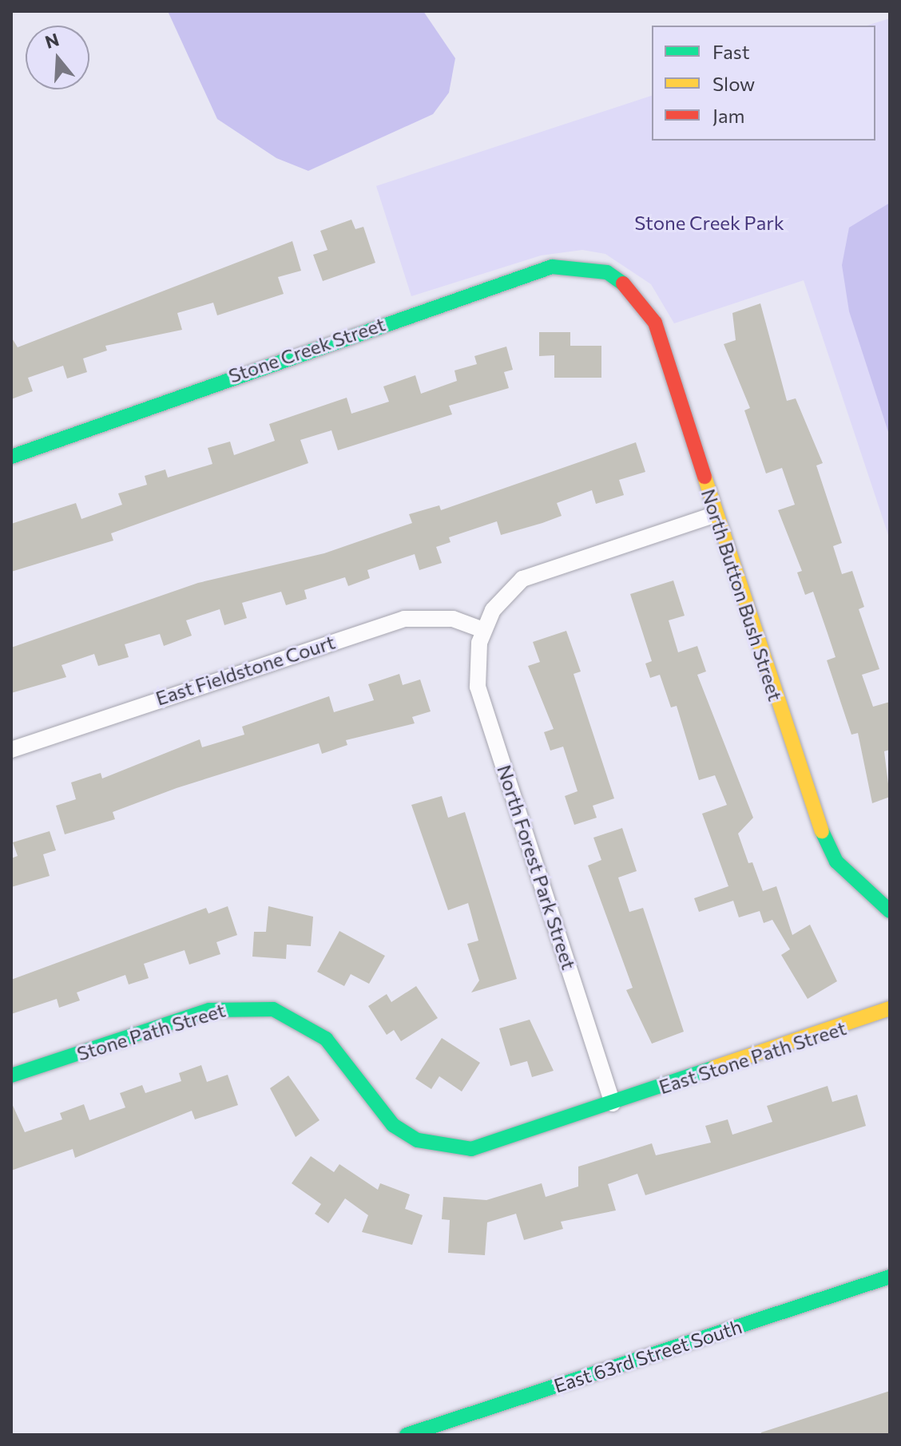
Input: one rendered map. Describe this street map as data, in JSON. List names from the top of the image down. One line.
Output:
{"streets":{"street":["Stone Creek Street","North Button Bush Street","East Fieldstone Court","North Forest Park Street","Stone Path Street","East Stone Path Street","East 63rd Street South"]},"crossings":[["Stone Creek Street","North Button Bush Street"],["East Fieldstone Court","North Forest Park Street"],["North Forest Park Street","Stone Path Street"],["North Forest Park Street","East Stone Path Street"],["Stone Path Street","East Stone Path Street"]],"parks":["Stone Creek Park"],"legend":["Fast","Slow","Jam"],"north":"top"}
